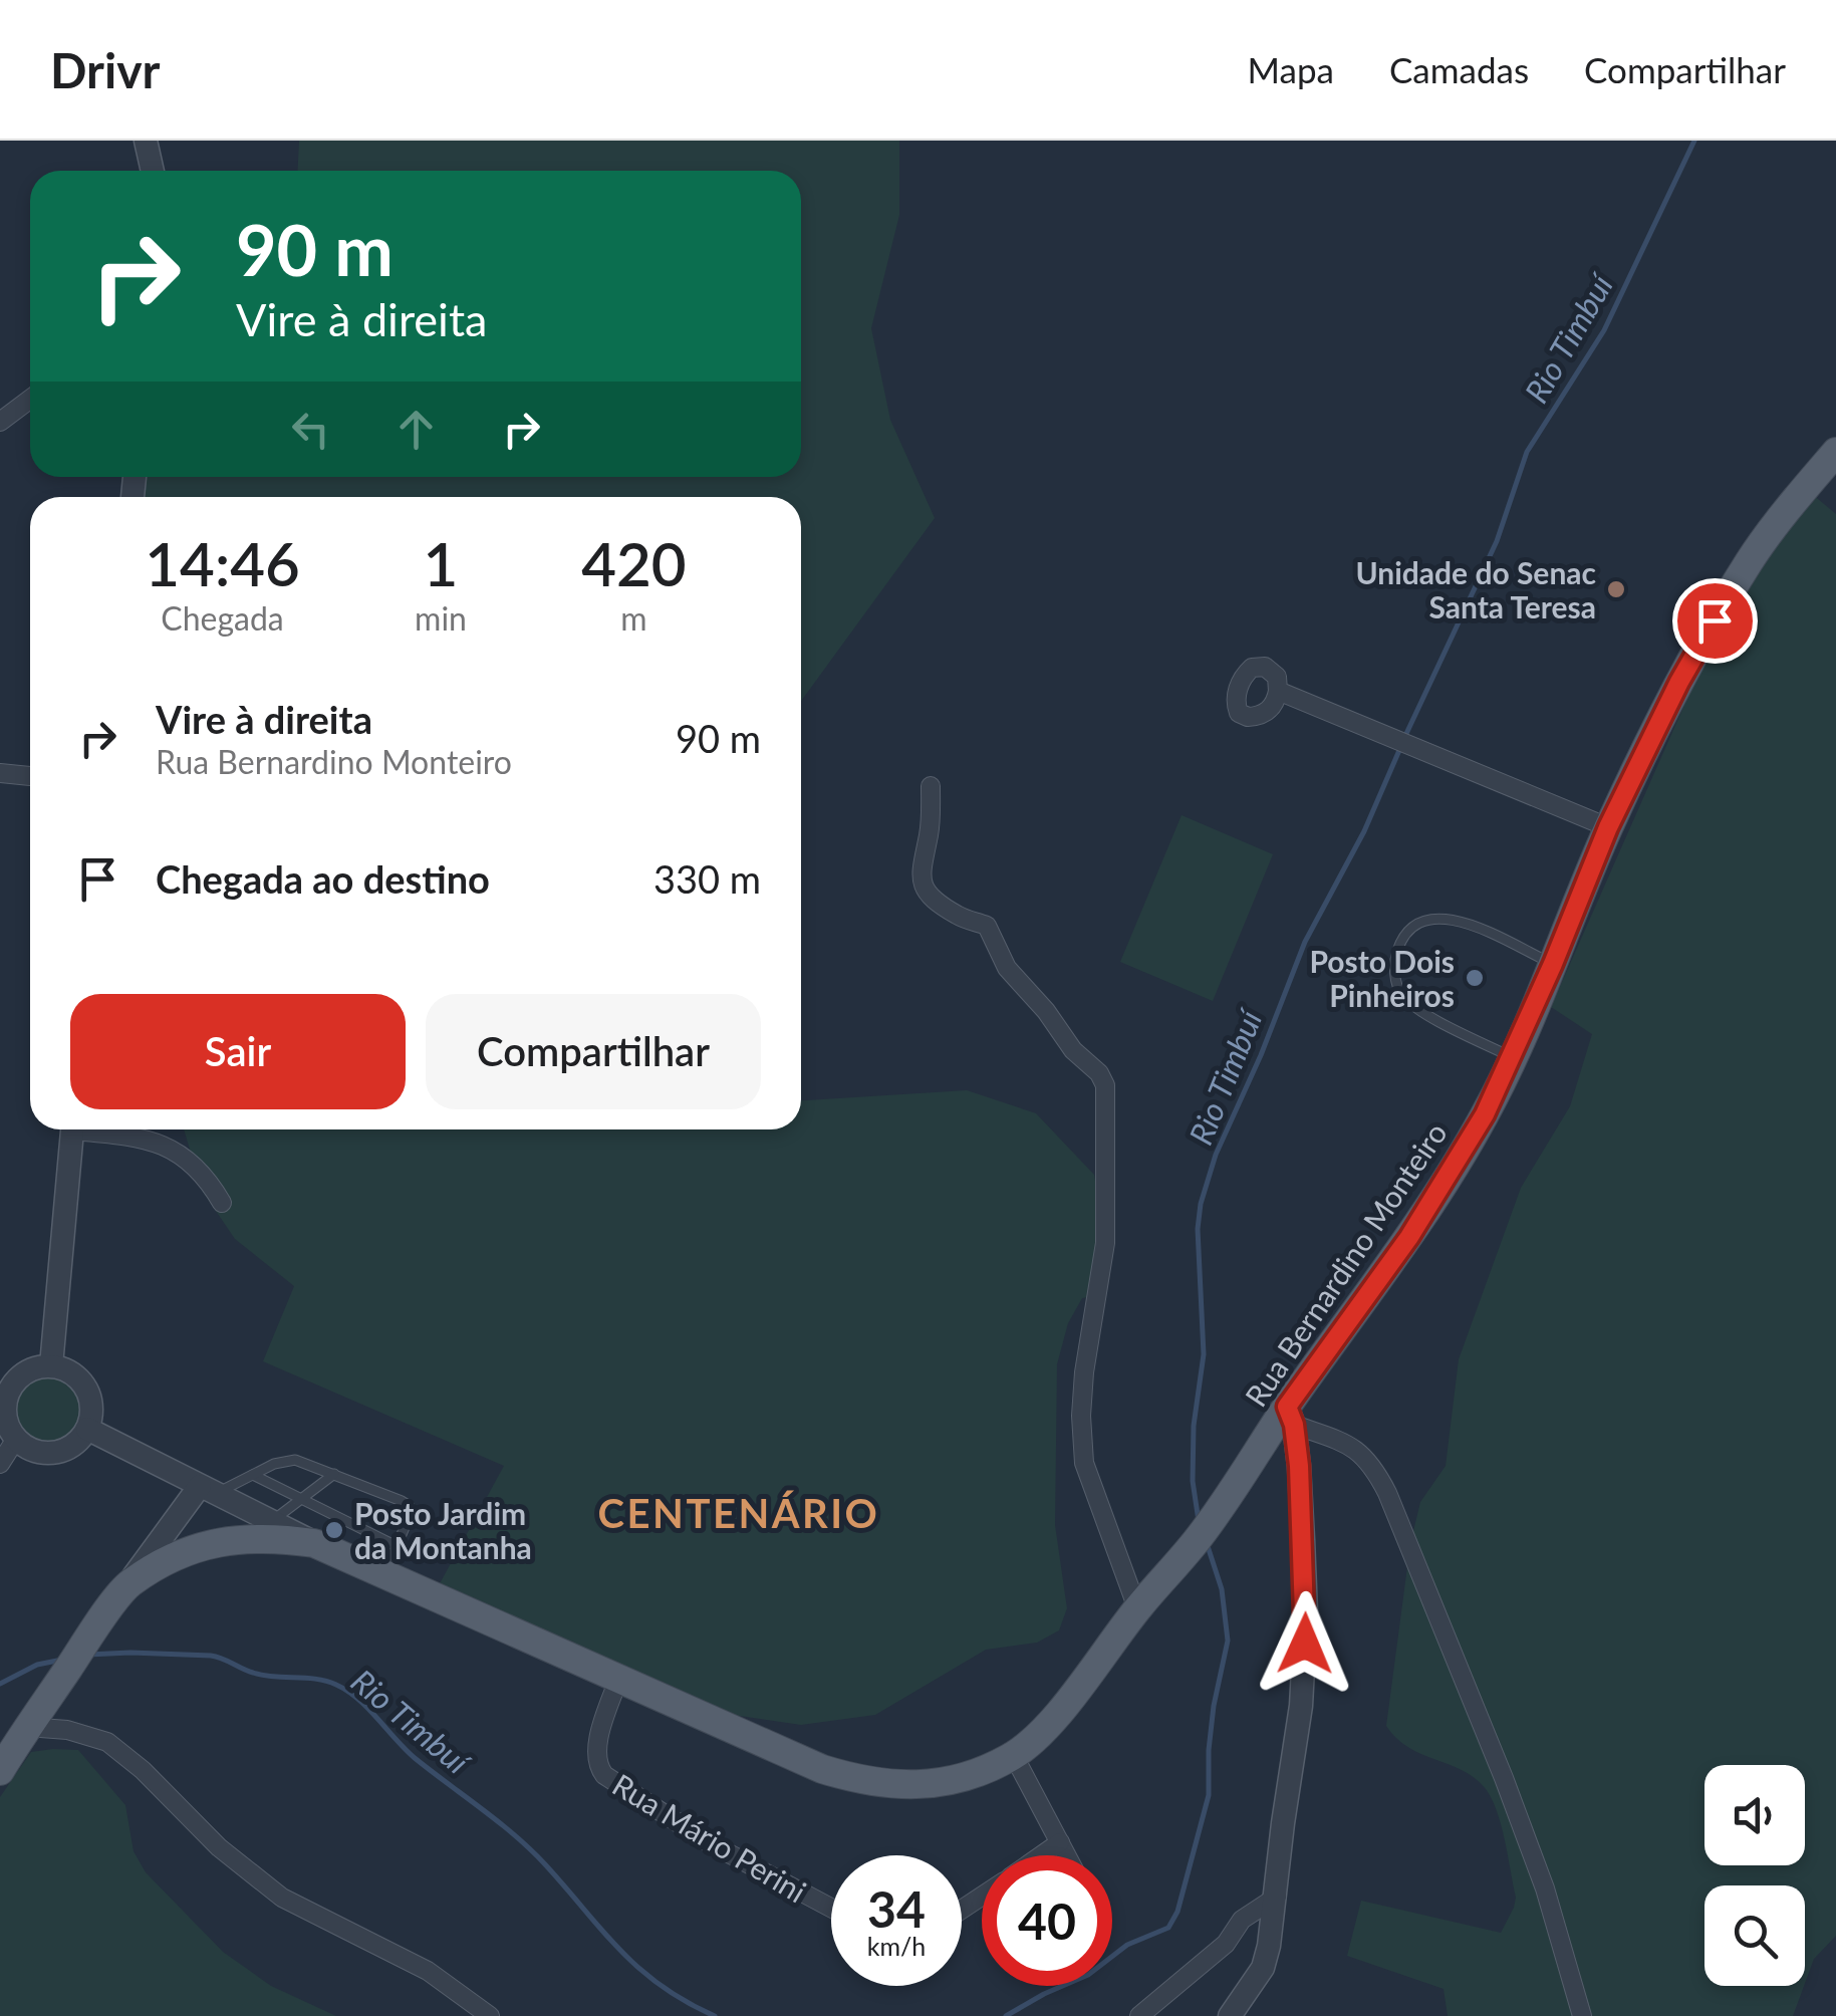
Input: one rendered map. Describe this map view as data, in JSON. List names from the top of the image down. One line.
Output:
{"streets":{"main road":["Rua Bernardino Monteiro"],"street":["Rua Mário Perini"]},"crossings":[["Rua Bernardino Monteiro","Rua Mário Perini"]],"districts":["CENTENÁRIO"],"water":["Rio Timbuí"],"places":["Unidade do Senac Santa Teresa","Posto Dois Pinheiros","Posto Jardim da Montanha"],"page":{"header":"Drivr","nav":["Mapa","Camadas","Compartilhar"],"turn":["90 m","Vire à direita"],"eta":["14:46","Chegada","1","min","420","m"],"list":[{"name":"Vire à direita","note":"Rua Bernardino Monteiro","value":"90 m"},{"name":"Chegada ao destino","value":"330 m"}],"buttons":["Sair","Compartilhar"],"speed":"34 km/h","limit":"40"}}
